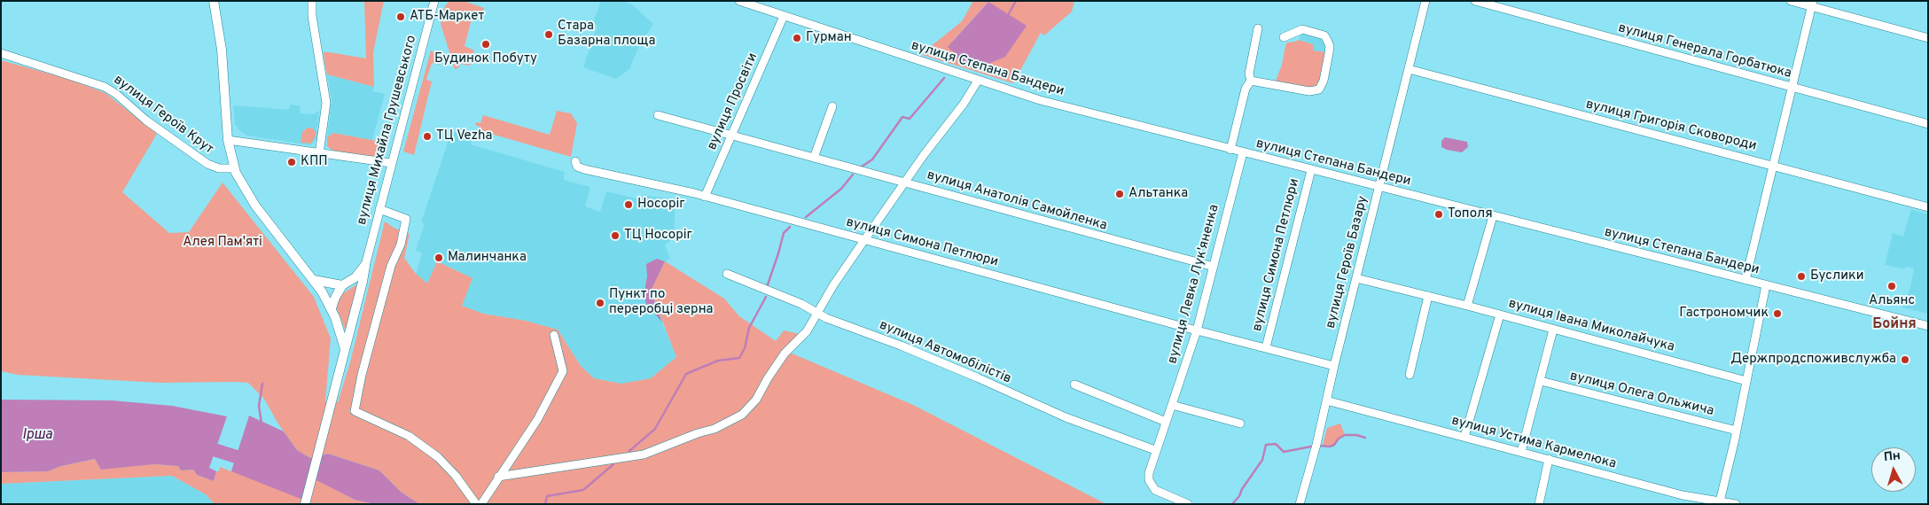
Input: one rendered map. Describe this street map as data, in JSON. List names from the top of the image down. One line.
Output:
{"streets":{"street":["вулиця Генерала Горбатюка","вулиця Степана Бандери","вулиця Просвіти","вулиця Героїв Крут","вулиця Григорія Сковороди","вулиця Михайла Грушевського","вулиця Анатолія Самойленка","вулиця Симона Петлюри","вулиця Героїв Базару","вулиця Левка Лук'яненка","вулиця Івана Миколайчука","вулиця Автомобілістів","вулиця Олега Ольжича","вулиця Устима Кармелюка"]},"crossings":[["вулиця Степана Бандери","вулиця Просвіти"],["вулиця Степана Бандери","вулиця Симона Петлюри"],["вулиця Степана Бандери","вулиця Героїв Базару"],["вулиця Степана Бандери","вулиця Левка Лук'яненка"],["вулиця Просвіти","вулиця Анатолія Самойленка"],["вулиця Просвіти","вулиця Симона Петлюри"],["вулиця Григорія Сковороди","вулиця Героїв Базару"],["вулиця Анатолія Самойленка","вулиця Левка Лук'яненка"],["вулиця Симона Петлюри","вулиця Героїв Базару"],["вулиця Симона Петлюри","вулиця Левка Лук'яненка"],["вулиця Героїв Базару","вулиця Івана Миколайчука"],["вулиця Героїв Базару","вулиця Устима Кармелюка"],["вулиця Левка Лук'яненка","вулиця Автомобілістів"]],"districts":["Бойня"],"water":["Ірша"],"parks":["Алея Пам'яті"],"places":["АТБ-Маркет","Стара Базарна площа","Гурман","Будинок Побуту","ТЦ Vezha","КПП","Альтанка","Носоріг","Тополя","ТЦ Носоріг","Малинчанка","Буслики","Альянс","Пункт по переробці зерна","Гастрономчик","Держпродспоживслужба"],"north":"top"}
